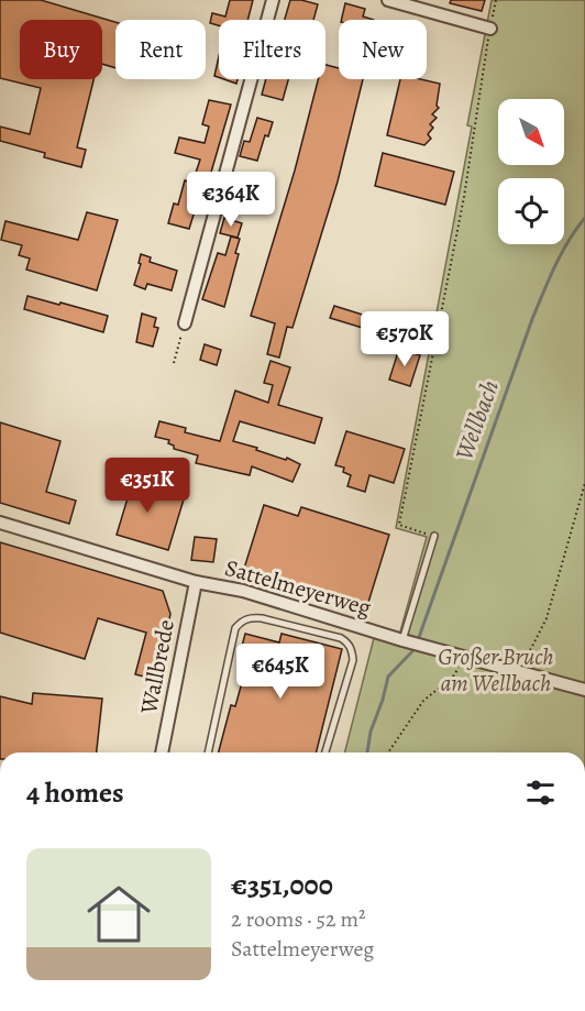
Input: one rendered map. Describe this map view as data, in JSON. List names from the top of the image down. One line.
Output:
{"streets":{"street":["Sattelmeyerweg","Wallbrede"]},"crossings":[["Sattelmeyerweg","Wallbrede"]],"water":["Wellbach"],"parks":["Großer Bruch am Wellbach"],"north":"bottom right","page":{"chip":["Buy","Rent","Filters","New"],"price":["€364K","€570K","€351K","€645K"],"heading":"4 homes","list":[{"name":"€351,000","note":"2 rooms · 52 m² · Sattelmeyerweg"}]}}
